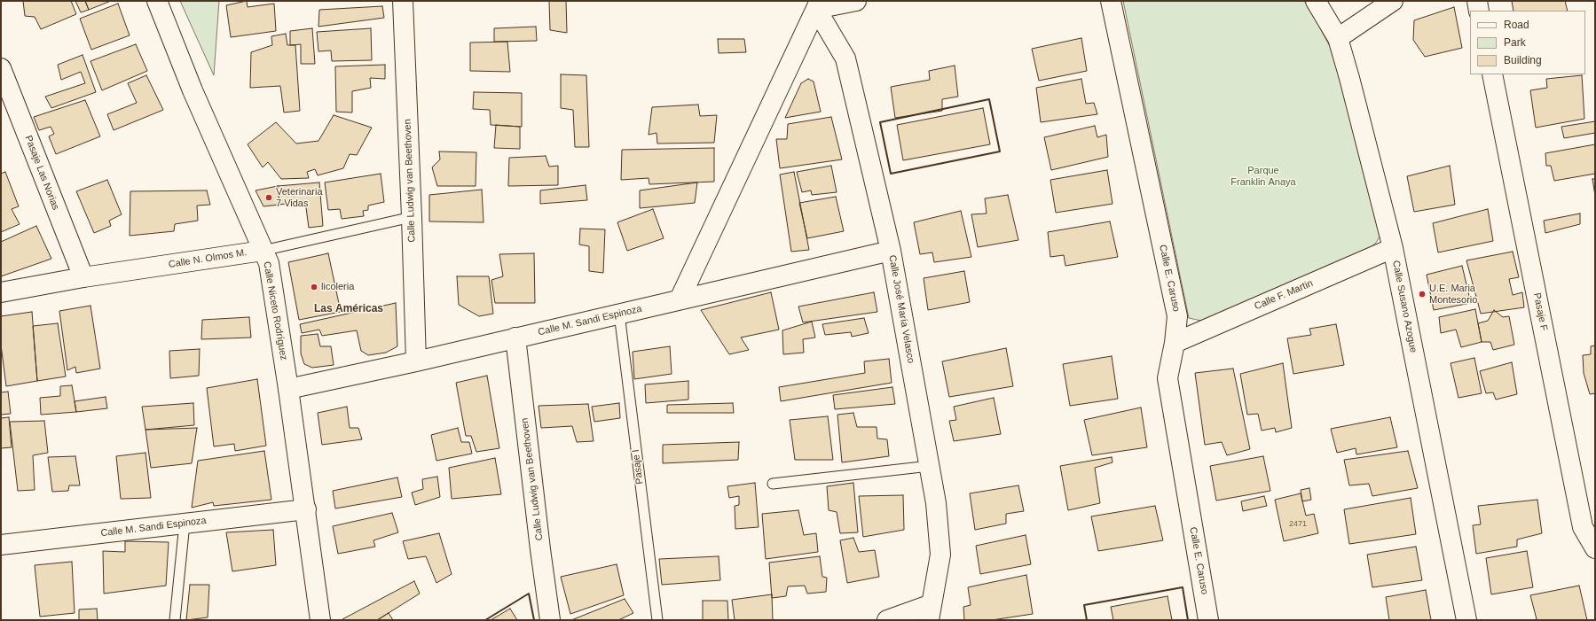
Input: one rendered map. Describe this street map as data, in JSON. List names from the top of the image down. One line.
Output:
{"streets":{"street":["Pasaje Las Norias","Calle Ludwig van Beethoven","Calle N. Olmos M.","Calle E. Caruso","Calle F. Martin","Calle Susano Azogue","Calle José María Velasco","Calle Niceto Rodríguez","Pasaje F","Calle M. Sandi Espinoza"],"lane":["Pasaje I"]},"crossings":[["Pasaje Las Norias","Calle N. Olmos M."],["Calle Ludwig van Beethoven","Calle N. Olmos M."],["Calle Ludwig van Beethoven","Calle M. Sandi Espinoza"],["Calle N. Olmos M.","Calle Niceto Rodríguez"],["Calle E. Caruso","Calle F. Martin"],["Calle F. Martin","Calle Susano Azogue"],["Calle José María Velasco","Calle M. Sandi Espinoza"],["Calle Niceto Rodríguez","Calle M. Sandi Espinoza"],["Calle M. Sandi Espinoza","Pasaje I"]],"districts":["Las Américas"],"parks":["Parque Franklin Anaya"],"places":["Veterinaria 7 Vidas","licoleria","U.E. Maria Montesorio"],"house_numbers":["2471"],"legend":["Road","Park","Building"]}
